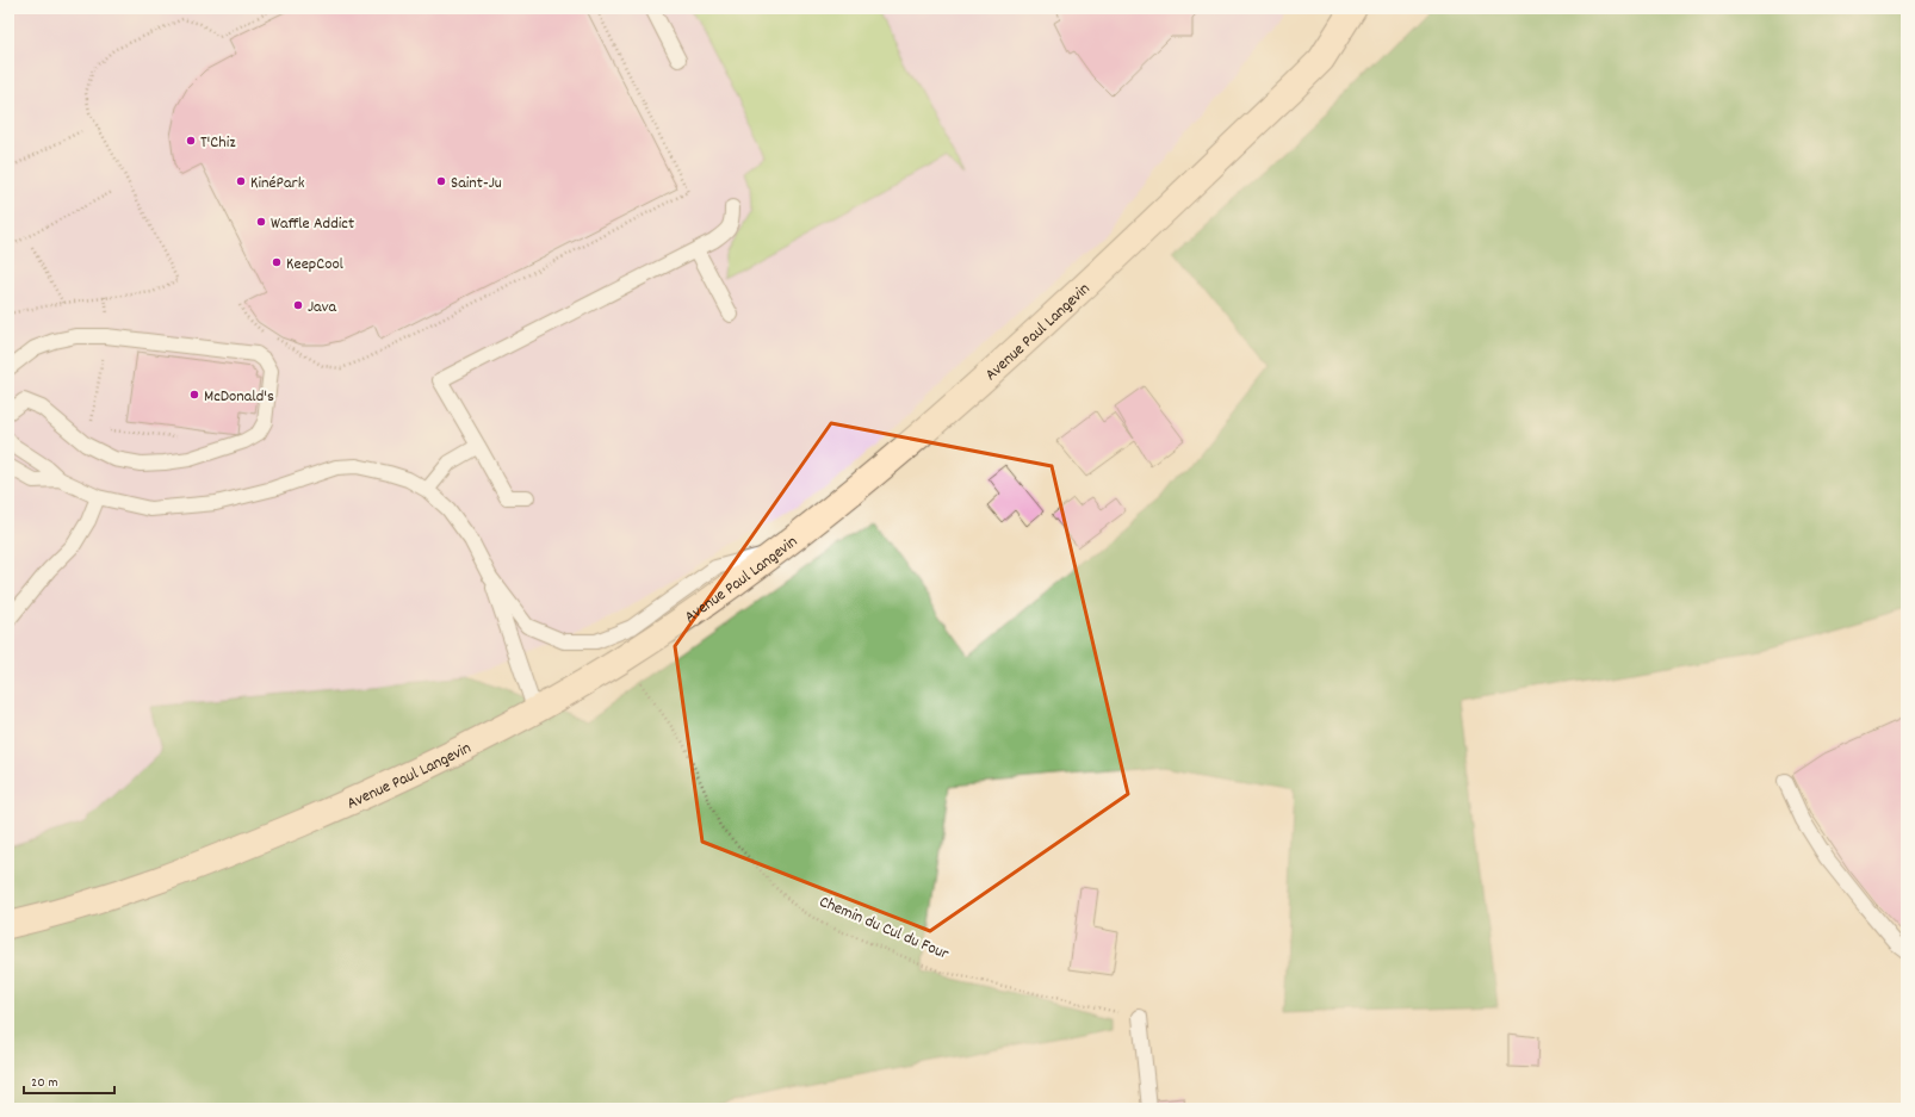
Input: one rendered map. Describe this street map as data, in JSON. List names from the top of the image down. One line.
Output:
{"streets":{"main road":["Avenue Paul Langevin"],"path":["Chemin du Cul du Four"]},"crossings":[["Avenue Paul Langevin","Chemin du Cul du Four"]],"places":["T'Chiz","KinéPark","Saint-Ju","Waffle Addict","KeepCool","Java","McDonald's"],"scale_bar":"20 m"}
